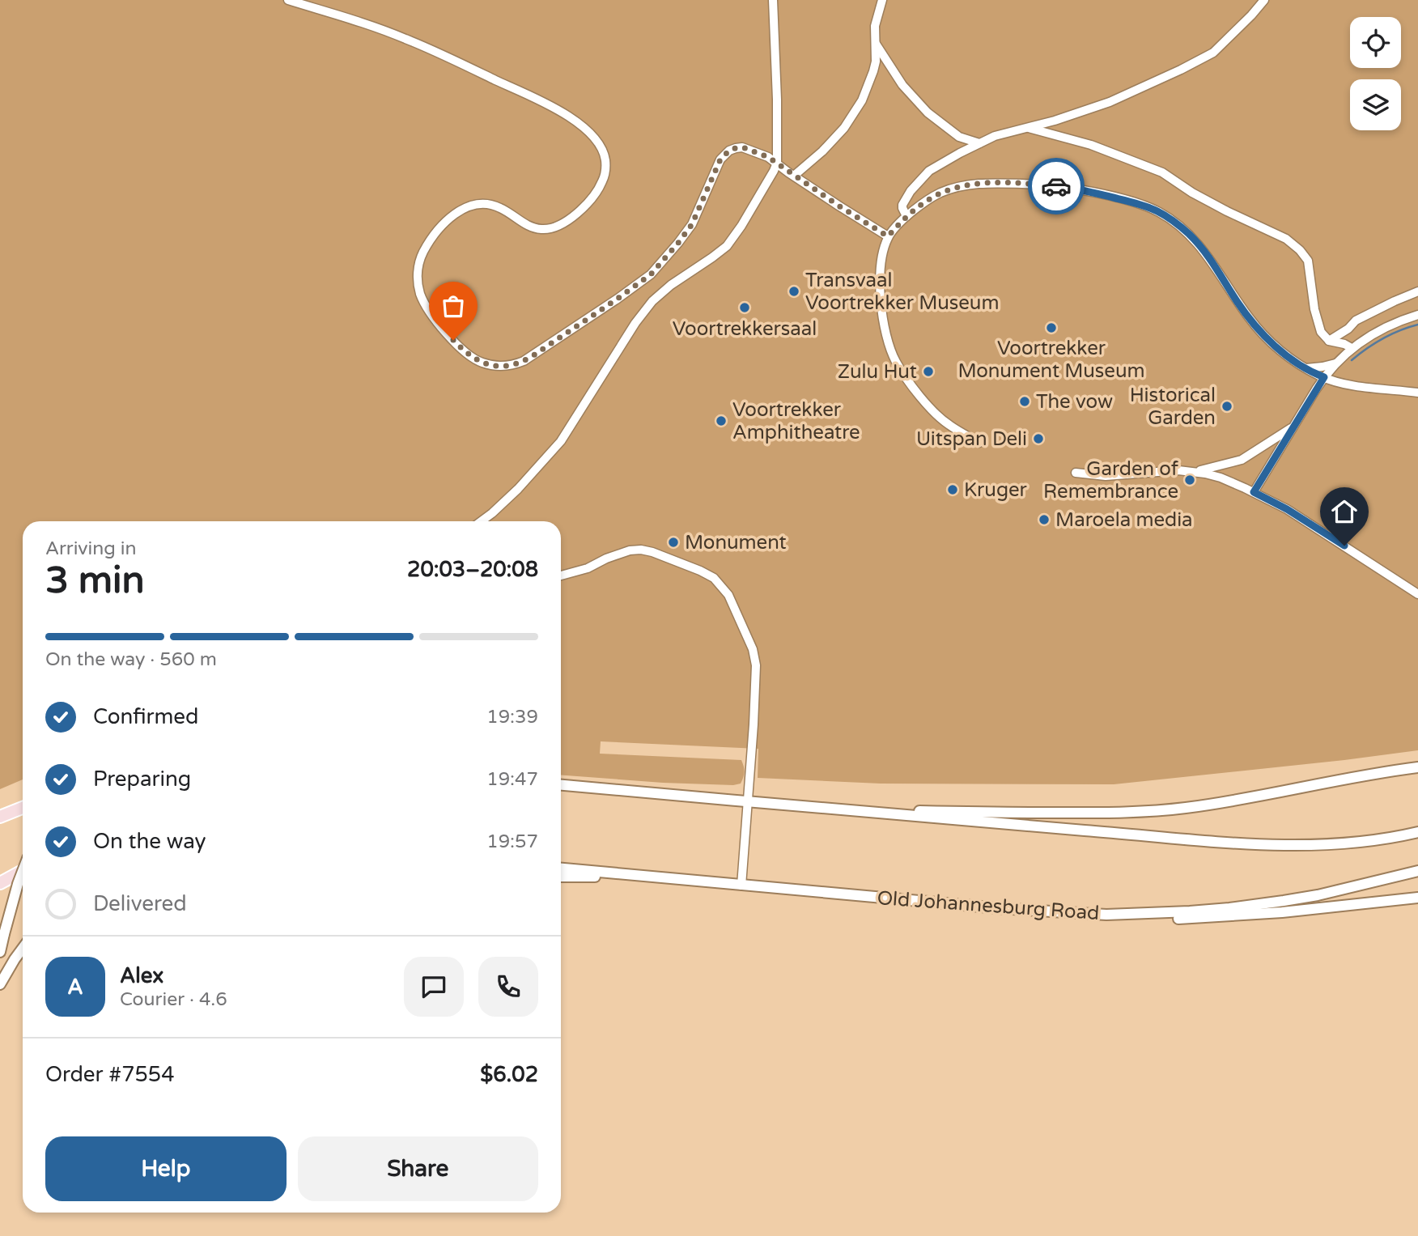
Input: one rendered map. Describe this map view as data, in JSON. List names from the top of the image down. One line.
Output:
{"streets":{"main road":["Old Johannesburg Road"]},"places":["Transvaal Voortrekker Museum","Voortrekkersaal","Voortrekker Monument Museum","Zulu Hut","The vow","Historical Garden","Voortrekker Amphitheatre","Uitspan Deli","Garden of Remembrance","Kruger","Maroela media","Monument"],"page":{"heading":["3 min","Arriving in","20:03–20:08"],"panel":["Alex","Courier · 4.6","Order #7554","$6.02"],"bar":"On the way · 560 m","list":[["Confirmed","19:39"],["Preparing","19:47"],["On the way","19:57"],"Delivered"],"round":"A","buttons":["Help","Share"]}}
